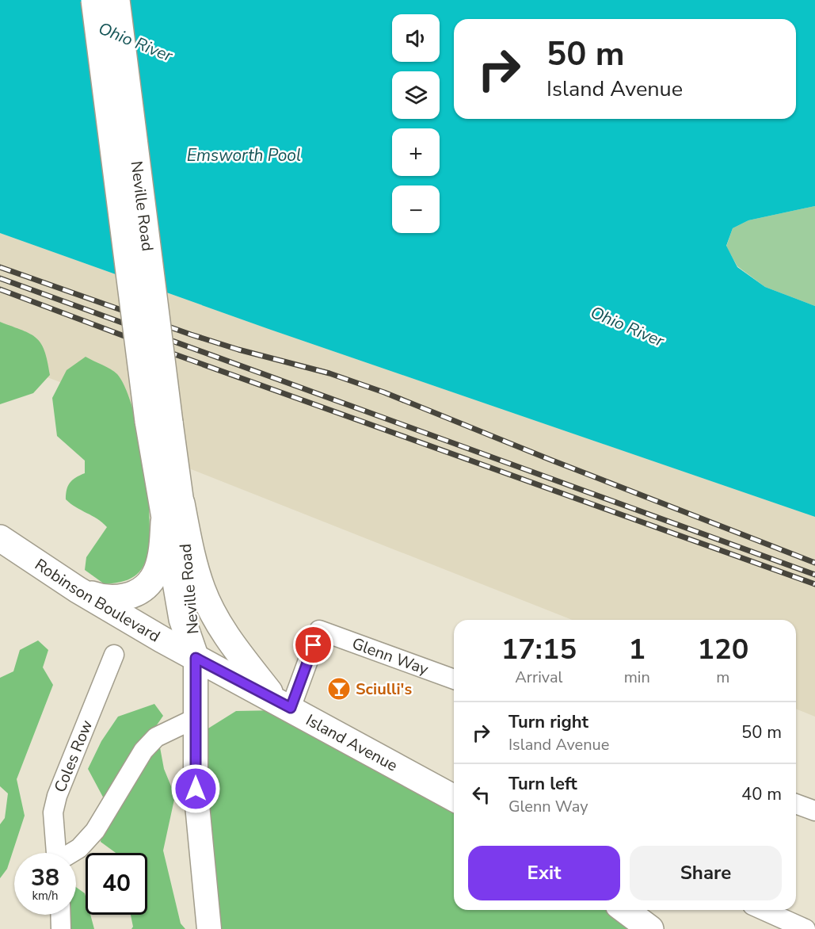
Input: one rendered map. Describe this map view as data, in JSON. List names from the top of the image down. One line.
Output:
{"streets":{"main road":["Neville Road","Robinson Boulevard","Island Avenue"],"street":["Glenn Way","Coles Row"]},"crossings":[["Neville Road","Robinson Boulevard"],["Neville Road","Island Avenue"],["Robinson Boulevard","Island Avenue"],["Glenn Way","Island Avenue"]],"water":["Ohio River","Emsworth Pool"],"places":{"bar":["Sciulli's"]},"page":{"map_buttons":["+","−"],"turn":["50 m","Island Avenue"],"eta":["17:15","Arrival","1","min","120","m"],"list":[{"name":"Turn right","note":"Island Avenue","value":"50 m"},{"name":"Turn left","note":"Glenn Way","value":"40 m"}],"buttons":["Exit","Share"],"speed":"38 km/h","limit":"40"}}
